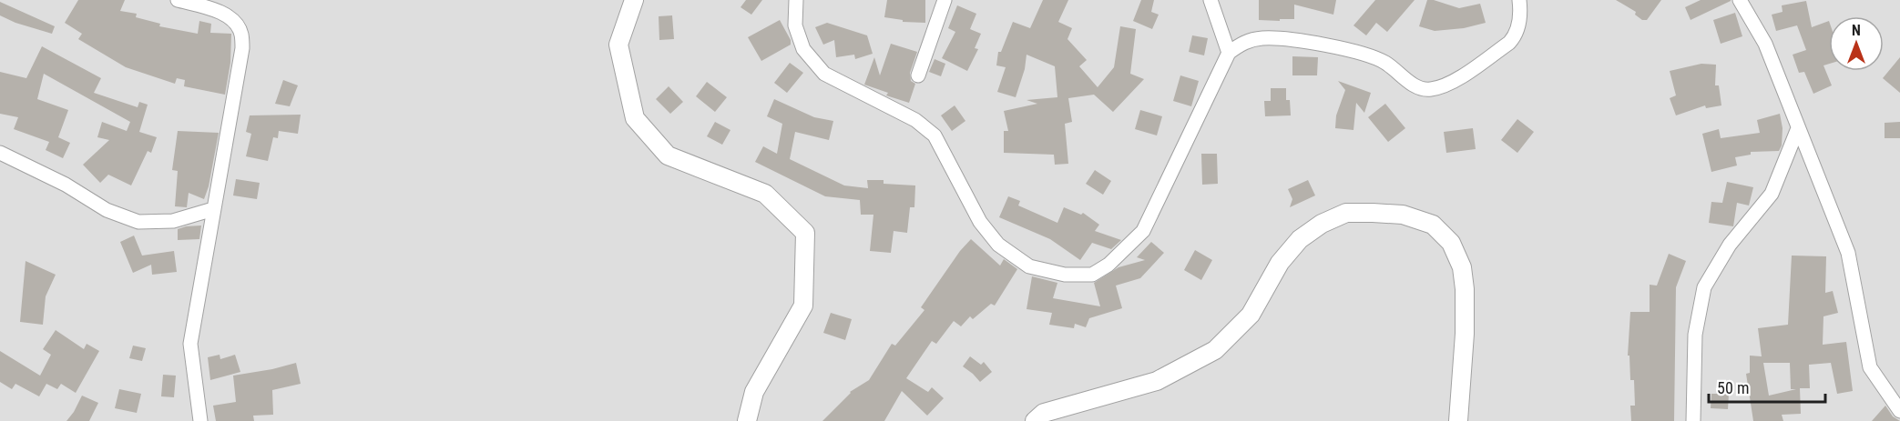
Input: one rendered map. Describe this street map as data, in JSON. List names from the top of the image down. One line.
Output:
{"scale_bar":"50 m","north":"top"}
